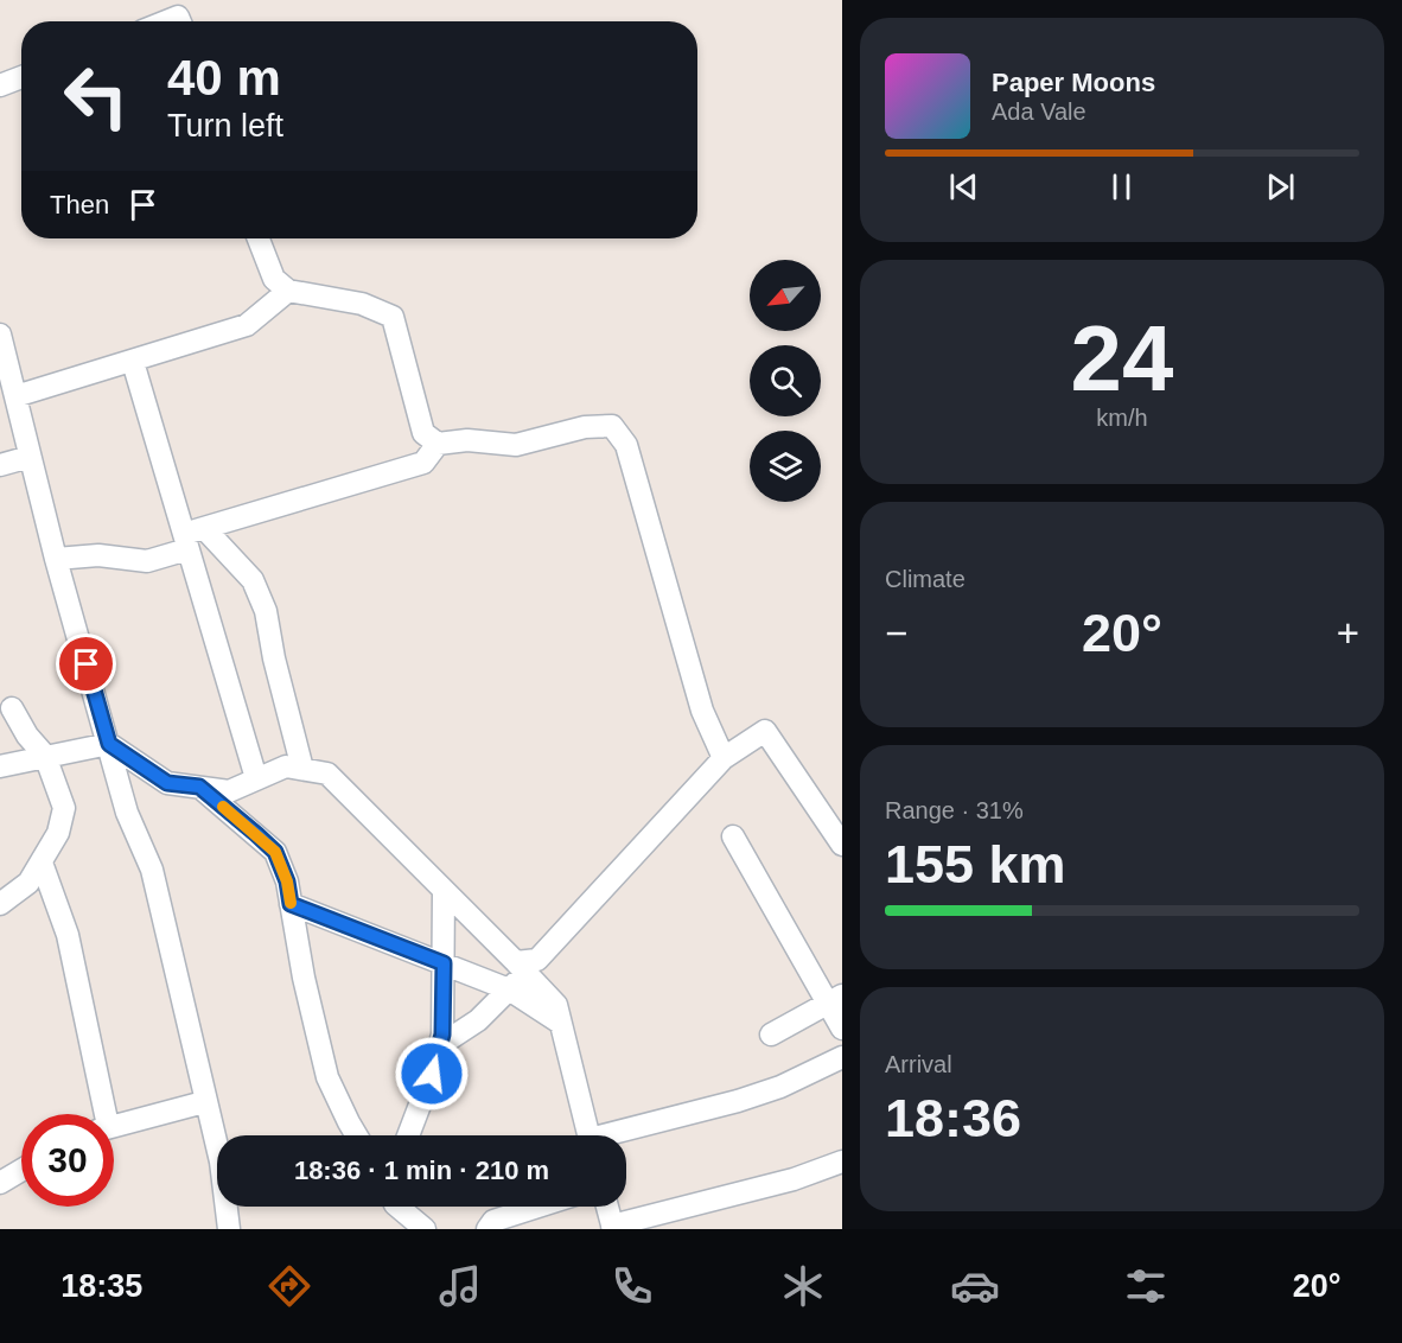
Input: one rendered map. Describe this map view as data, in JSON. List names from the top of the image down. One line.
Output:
{"north":"bottom left","page":{"turn":["40 m","Turn left"],"song":["Paper Moons","Ada Vale"],"then":"Then","tile":[["24","km/h"],"Climate",["Range · 31%","155 km"],["Arrival","18:36"]],"heat":["−","20°","+"],"limit":"30","trip":"18:36 · 1 min · 210 m","tabs":["18:35","20°"]}}
